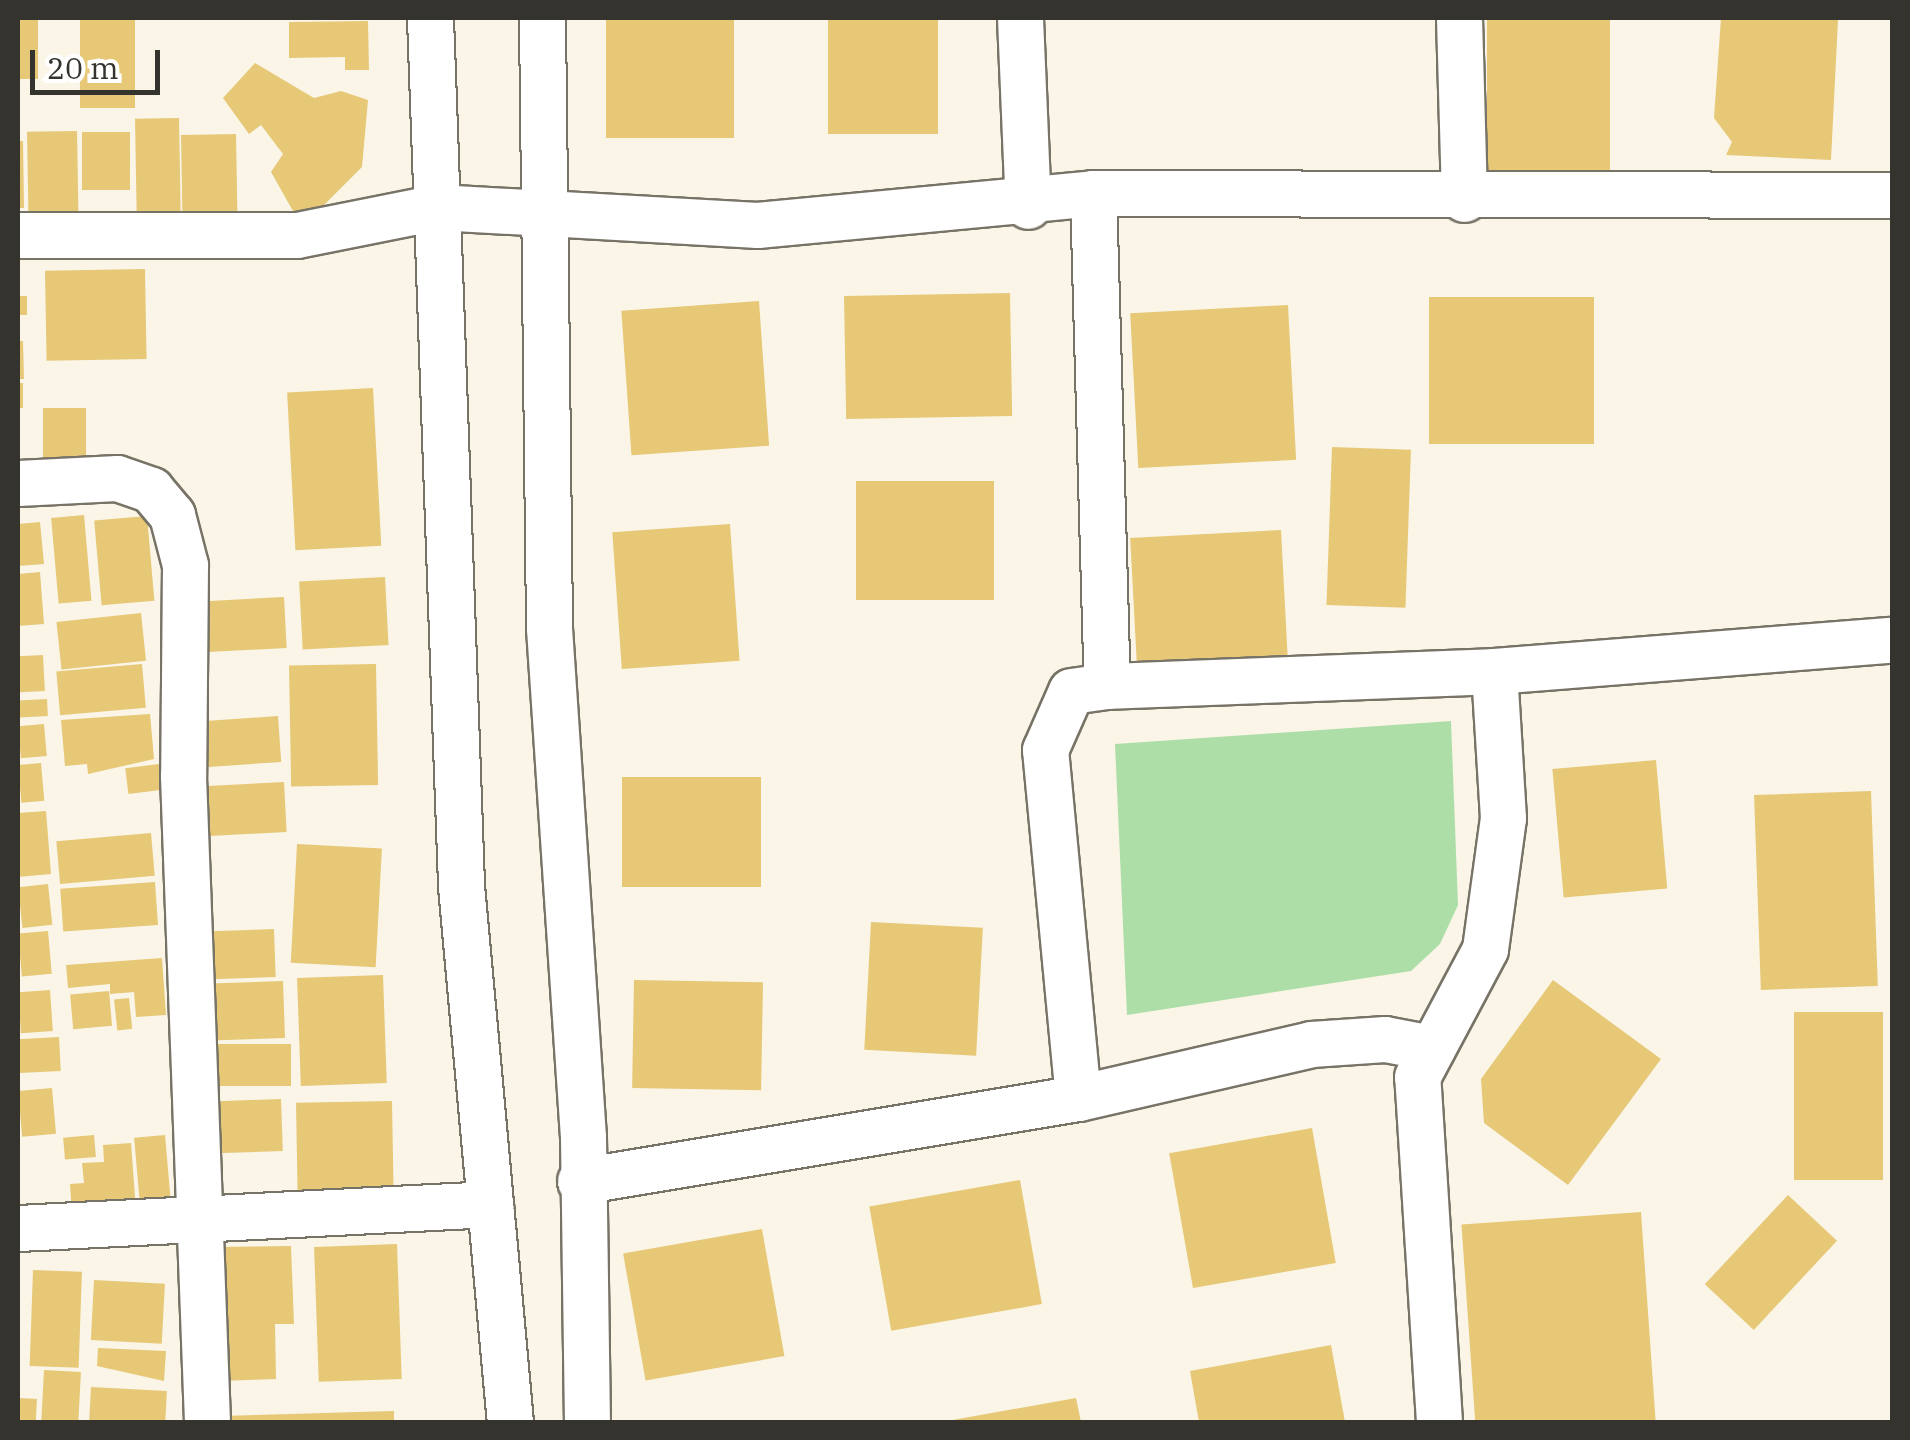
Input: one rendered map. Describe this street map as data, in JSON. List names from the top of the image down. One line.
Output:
{"scale_bar":"20 m"}
